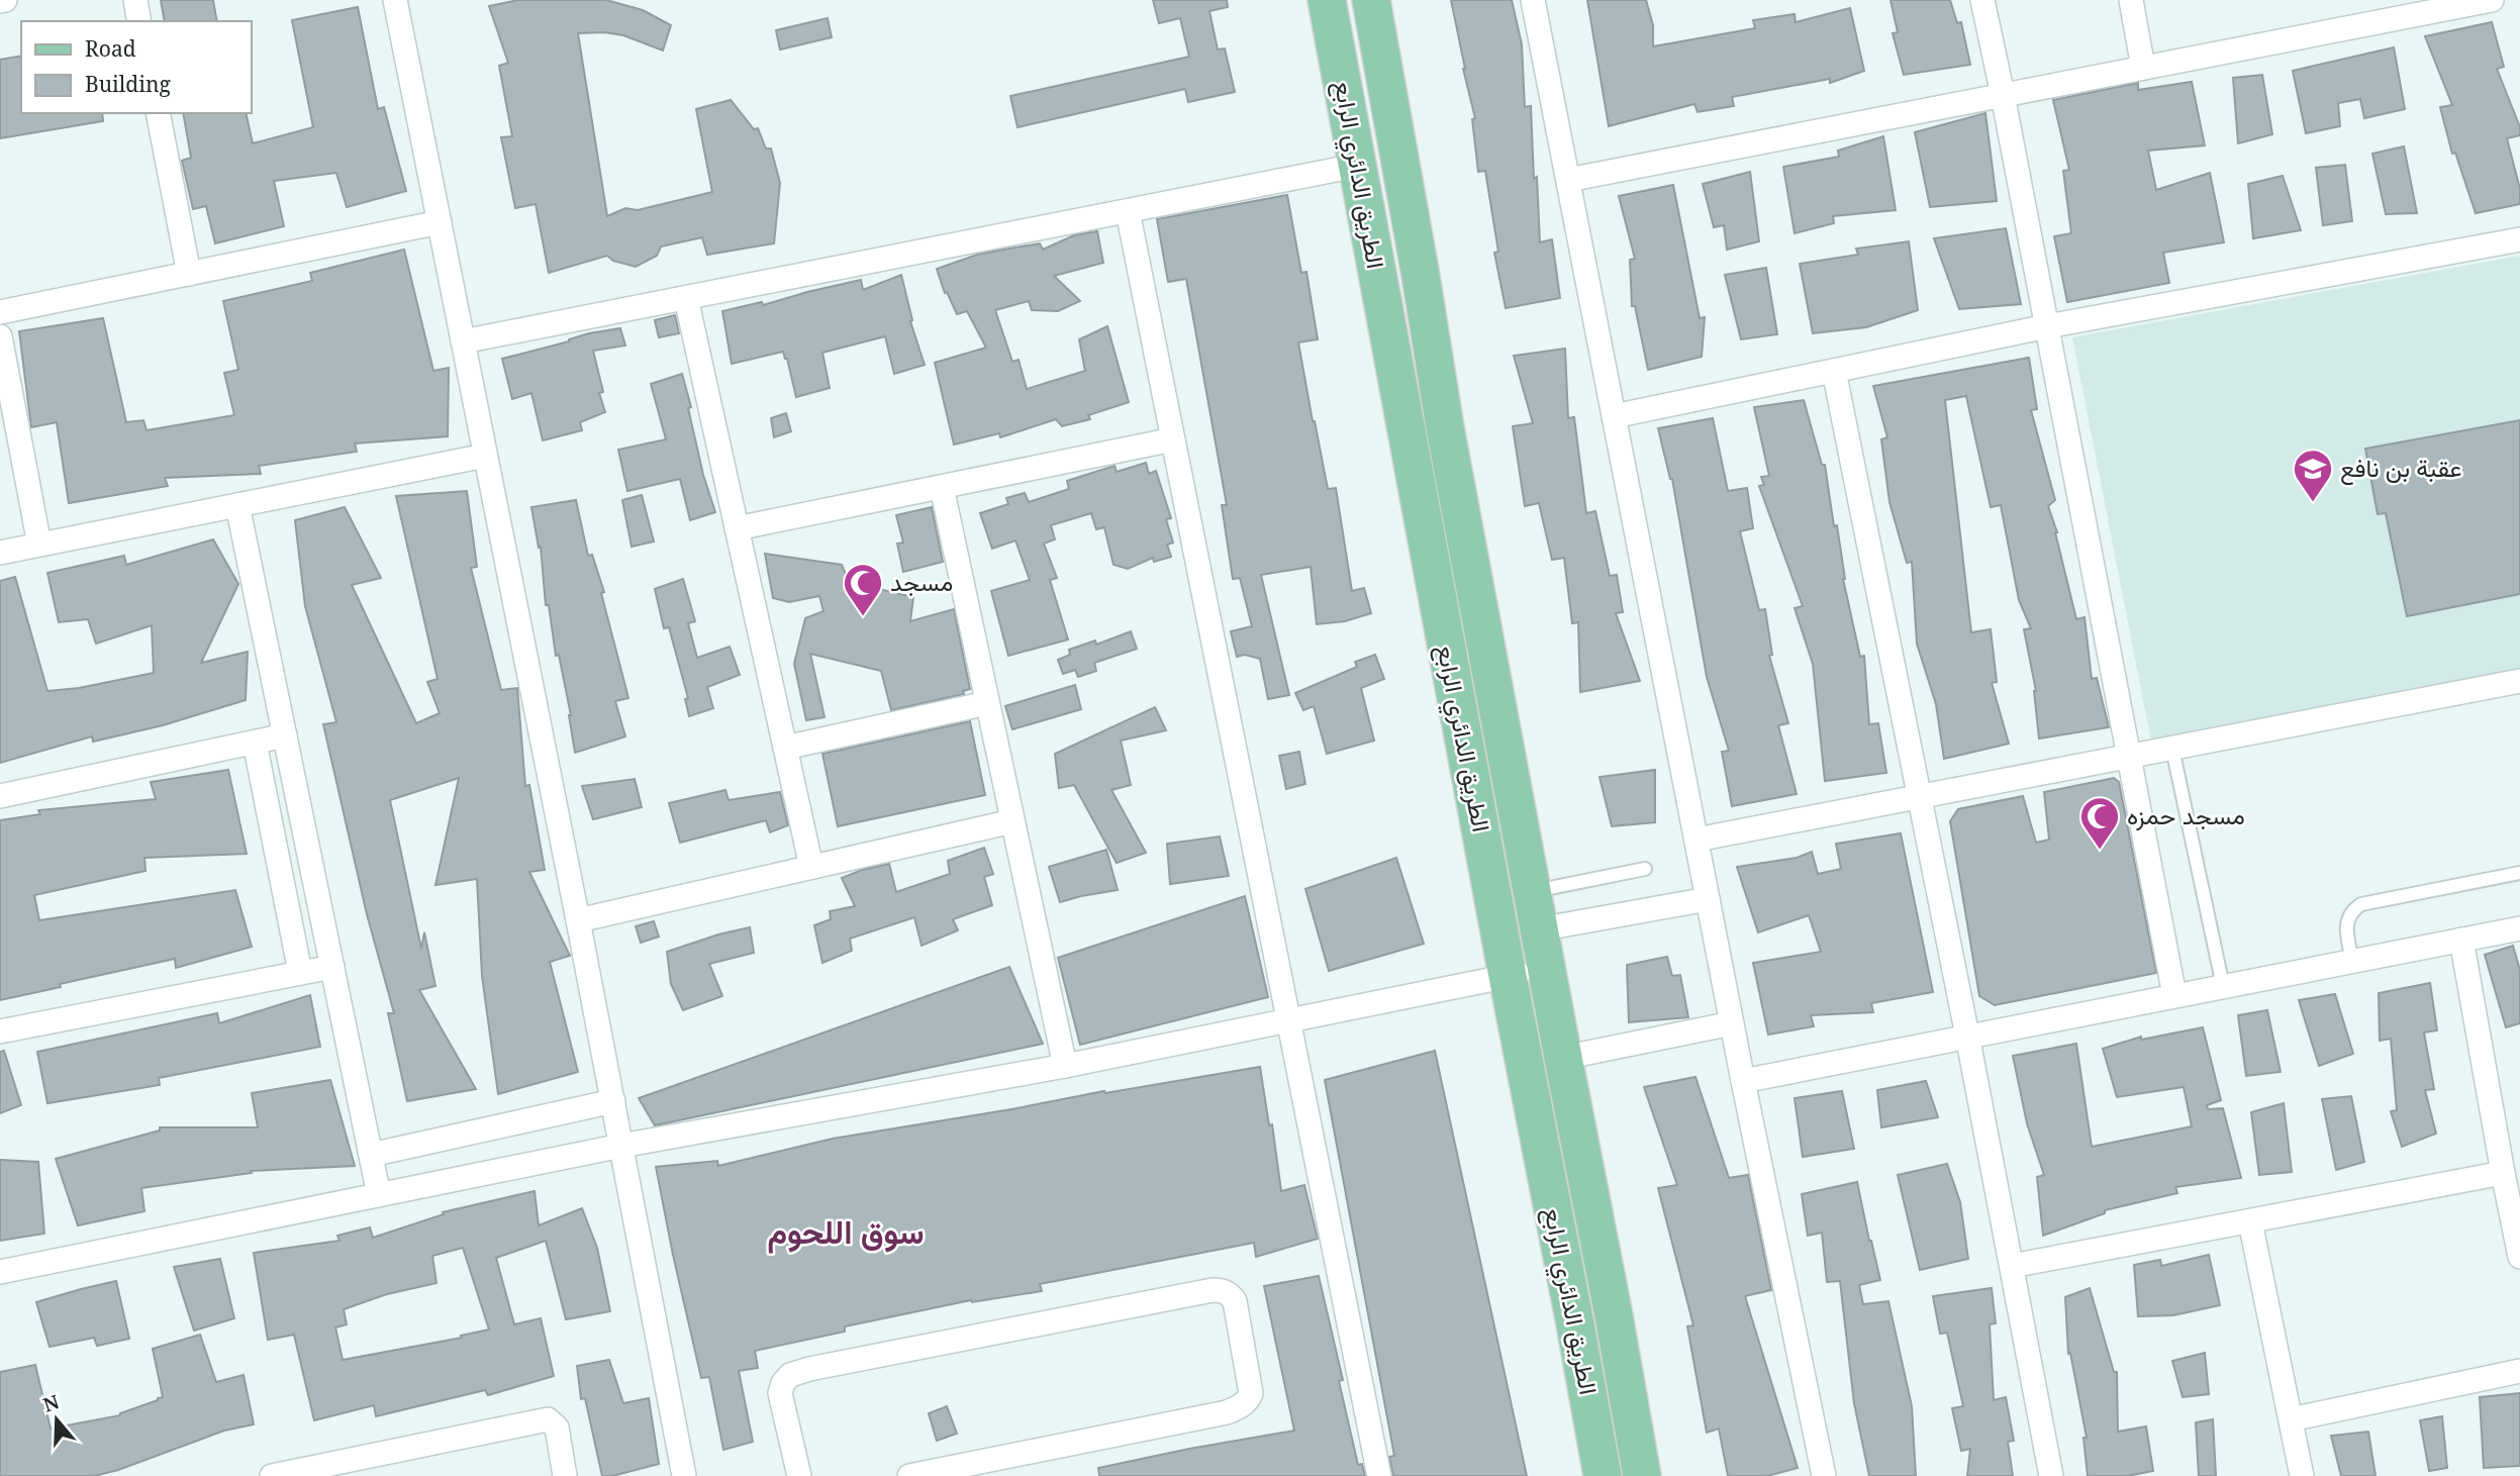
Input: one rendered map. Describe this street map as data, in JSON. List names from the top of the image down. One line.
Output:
{"streets":{"main road":["الطريق الدائري الرابع"]},"districts":["سوق اللحوم"],"places":{"school or university":["عقبة بن نافع"],"mosque":["مسجد","مسجد حمزه"]},"legend":["Road","Building"],"north":"top"}
